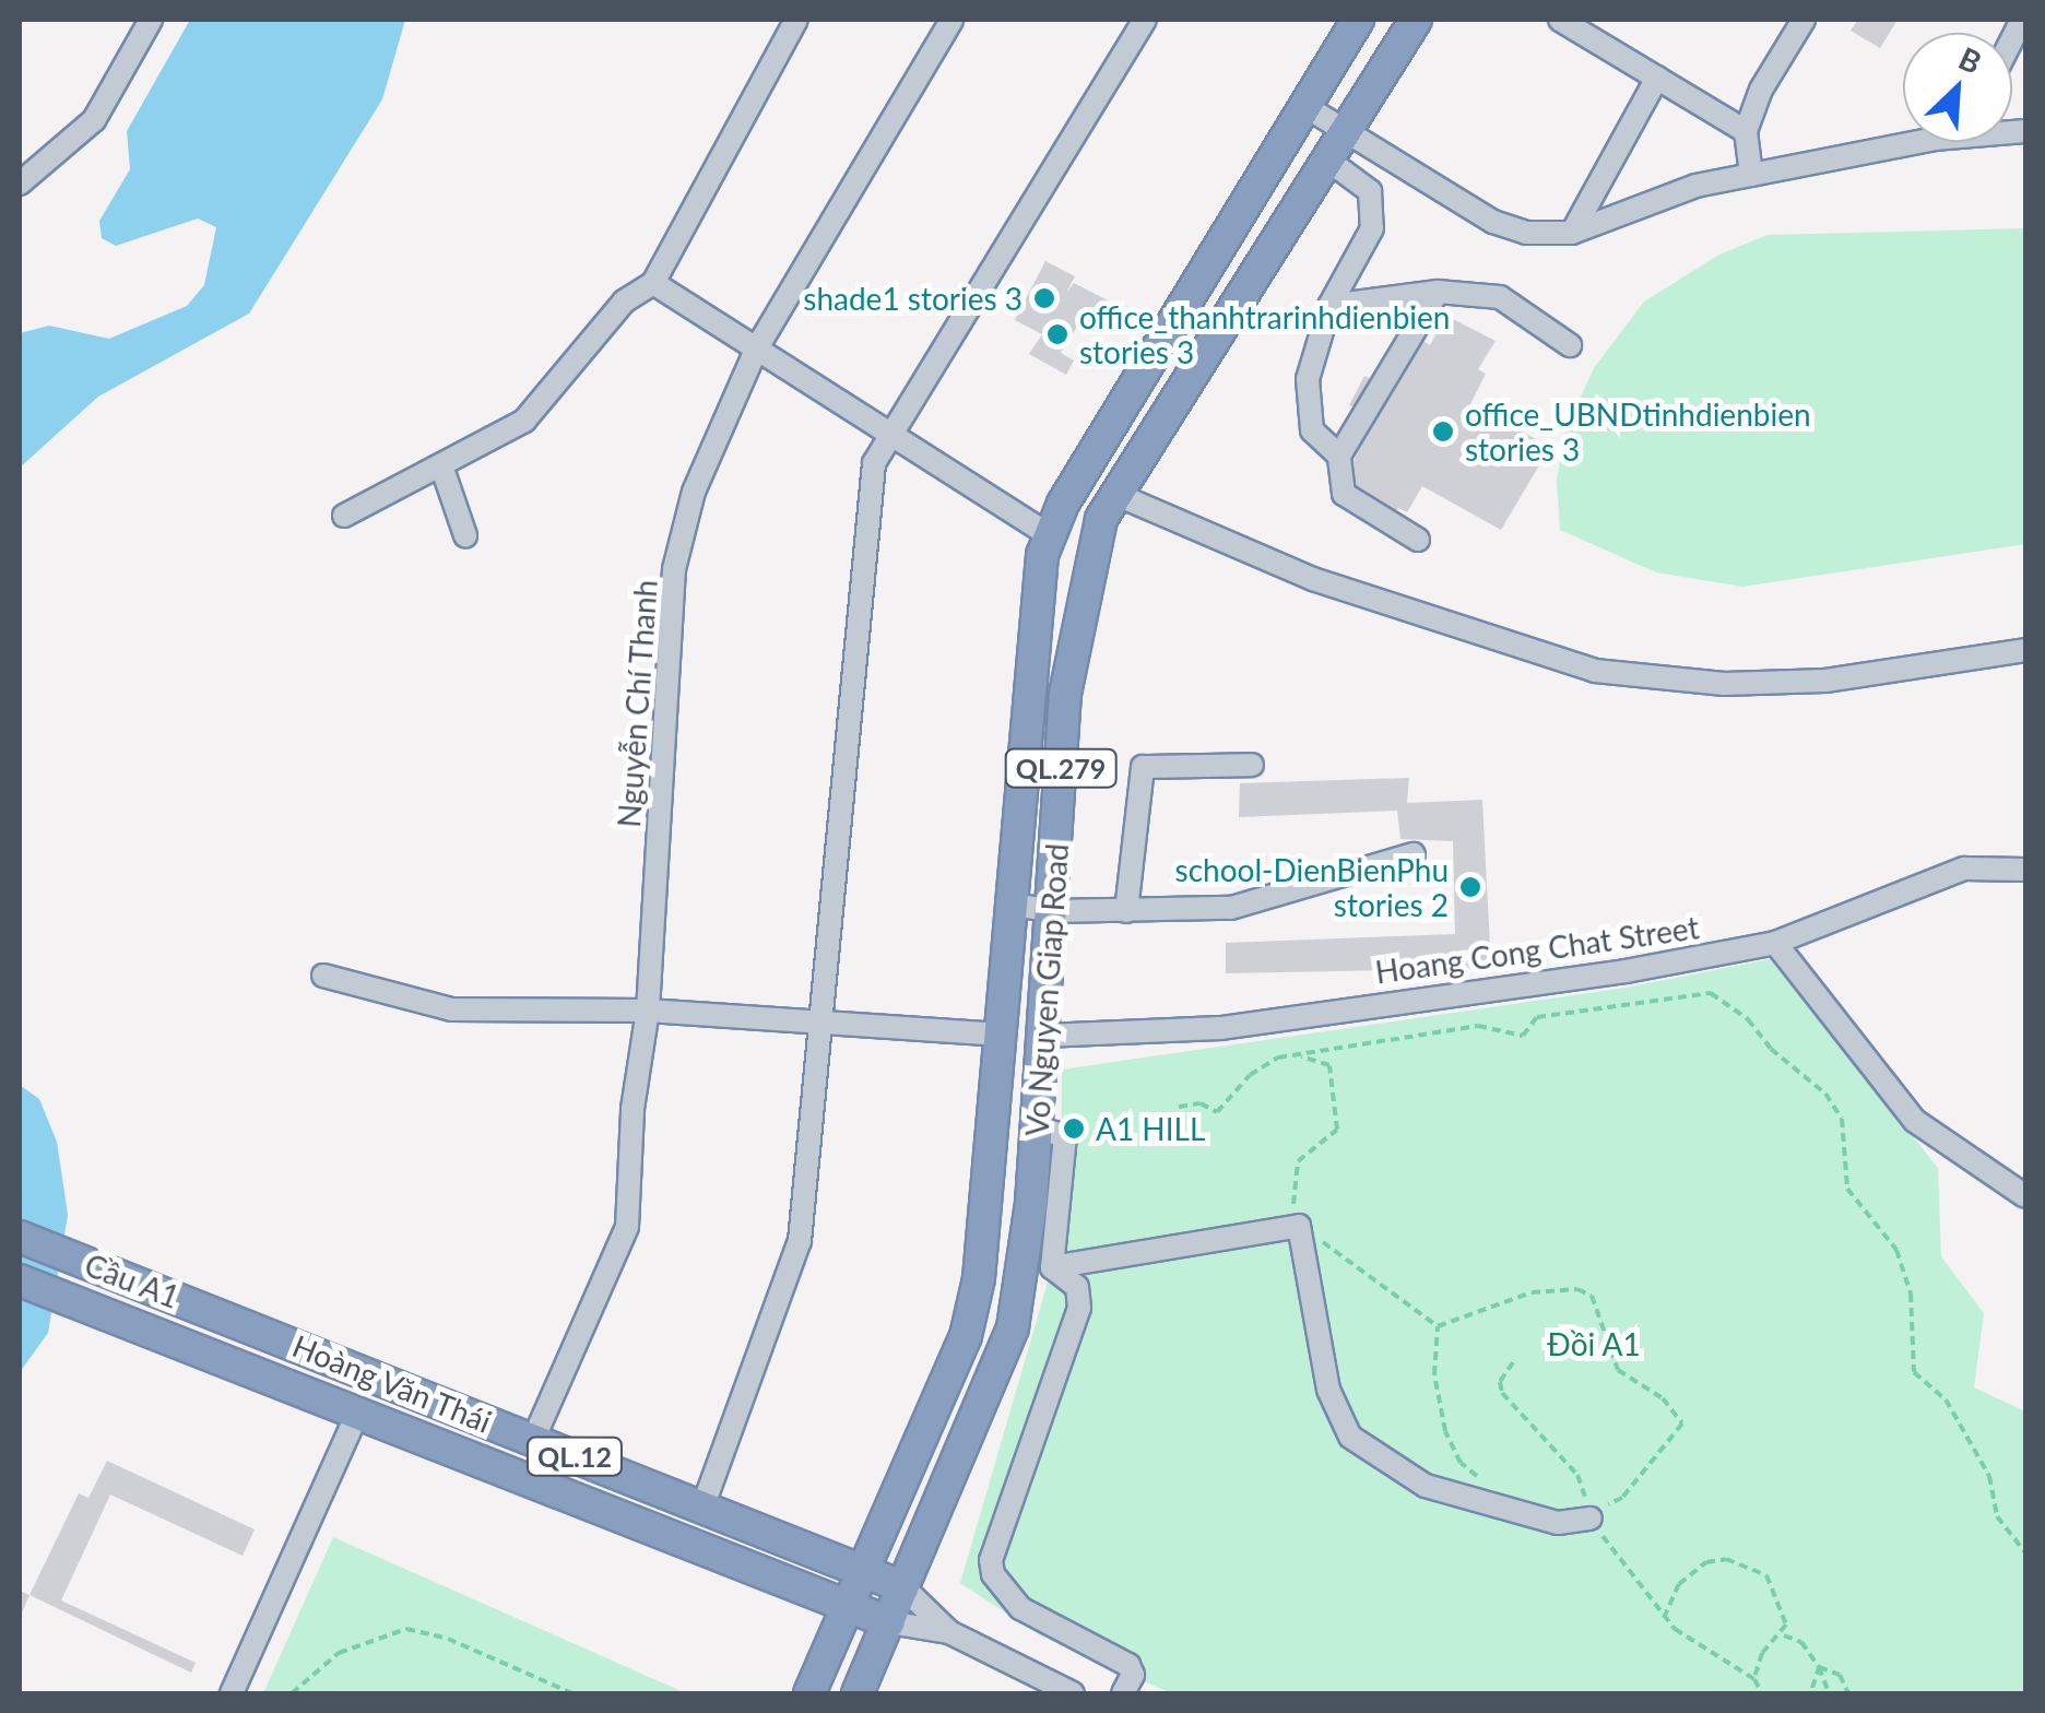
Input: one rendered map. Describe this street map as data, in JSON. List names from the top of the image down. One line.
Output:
{"streets":{"highway":["QL.279","Vo Nguyen Giap Road","Cầu A1","Hoàng Văn Thái","QL.12"],"street":["Nguyễn Chí Thanh","Hoang Cong Chat Street"]},"crossings":[["Nguyễn Chí Thanh","Hoàng Văn Thái"],["Hoang Cong Chat Street","Vo Nguyen Giap Road"],["Vo Nguyen Giap Road","Hoàng Văn Thái"],["Cầu A1","Hoàng Văn Thái"]],"parks":["Đồi A1"],"places":["shade1 stories 3","office_thanhtrarinhdienbien stories 3","office_UBNDtinhdienbien stories 3","school-DienBienPhu stories 2","A1 HILL"],"north":"top right"}
